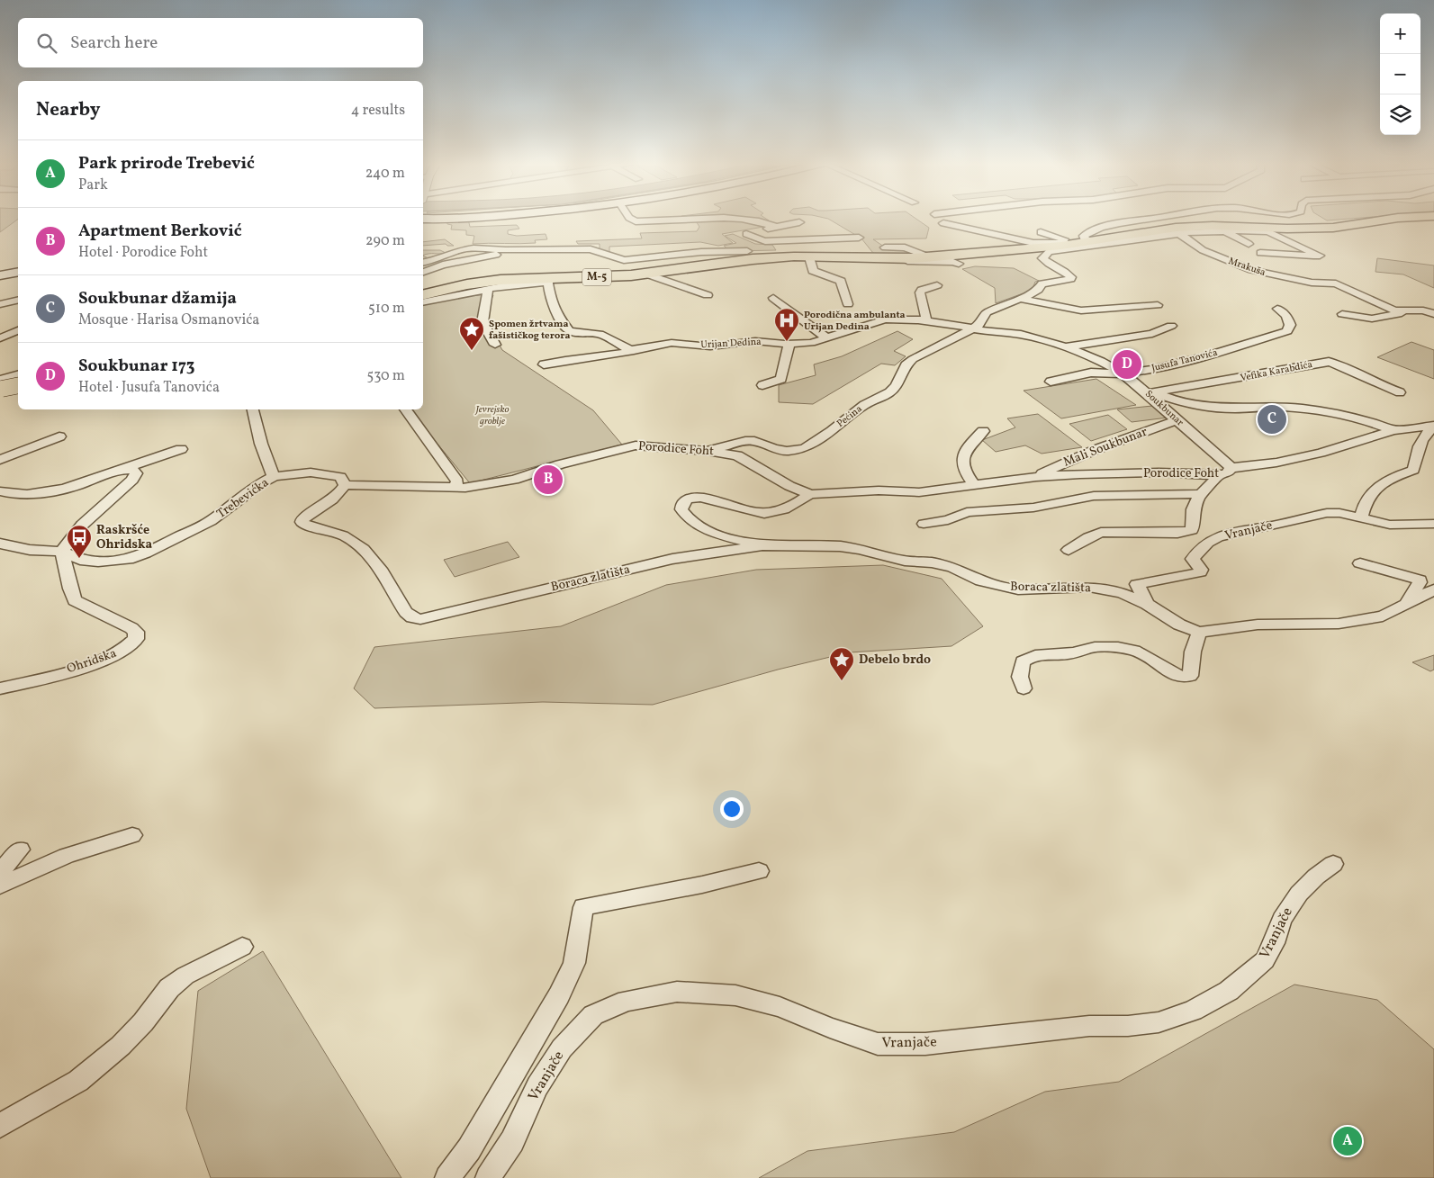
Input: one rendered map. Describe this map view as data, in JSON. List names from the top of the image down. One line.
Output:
{"streets":{"main road":["M-5"],"street":["Mrakuša","Urijan Dedina","Jusufa Tanovića","Vefika Karabdića","Soukbunar","Pećina","Mali Soukbunar","Porodice Foht","Trebevićka","Vranjače","Boraca zlatišta","Ohridska"]},"crossings":[["M-5","Urijan Dedina"],["Urijan Dedina","Soukbunar"],["Urijan Dedina","Pećina"],["Jusufa Tanovića","Soukbunar"],["Vefika Karabdića","Soukbunar"],["Soukbunar","Pećina"],["Soukbunar","Mali Soukbunar"],["Soukbunar","Porodice Foht"],["Pećina","Porodice Foht"],["Mali Soukbunar","Porodice Foht"],["Porodice Foht","Trebevićka"],["Porodice Foht","Boraca zlatišta"],["Trebevićka","Boraca zlatišta"],["Trebevićka","Ohridska"]],"parks":["Jevrejsko groblje"],"places":{"hospital":["Porodična ambulanta Urijan Dedina"],"place":["Spomen žrtvama fašističkog terora","Debelo brdo"],"bus stop":["Raskršće Ohridska"]},"page":{"map_buttons":["+","−"],"search":"Search here","heading":["Nearby","4 results"],"list":[{"mark":"A","name":"Park prirode Trebević","note":"Park","value":"240 m"},{"mark":"B","name":"Apartment Berković","note":"Hotel · Porodice Foht","value":"290 m"},{"mark":"C","name":"Soukbunar džamija","note":"Mosque · Harisa Osmanovića","value":"510 m"},{"mark":"D","name":"Soukbunar 173","note":"Hotel · Jusufa Tanovića","value":"530 m"}],"pins":["D","C","B","A"]}}
